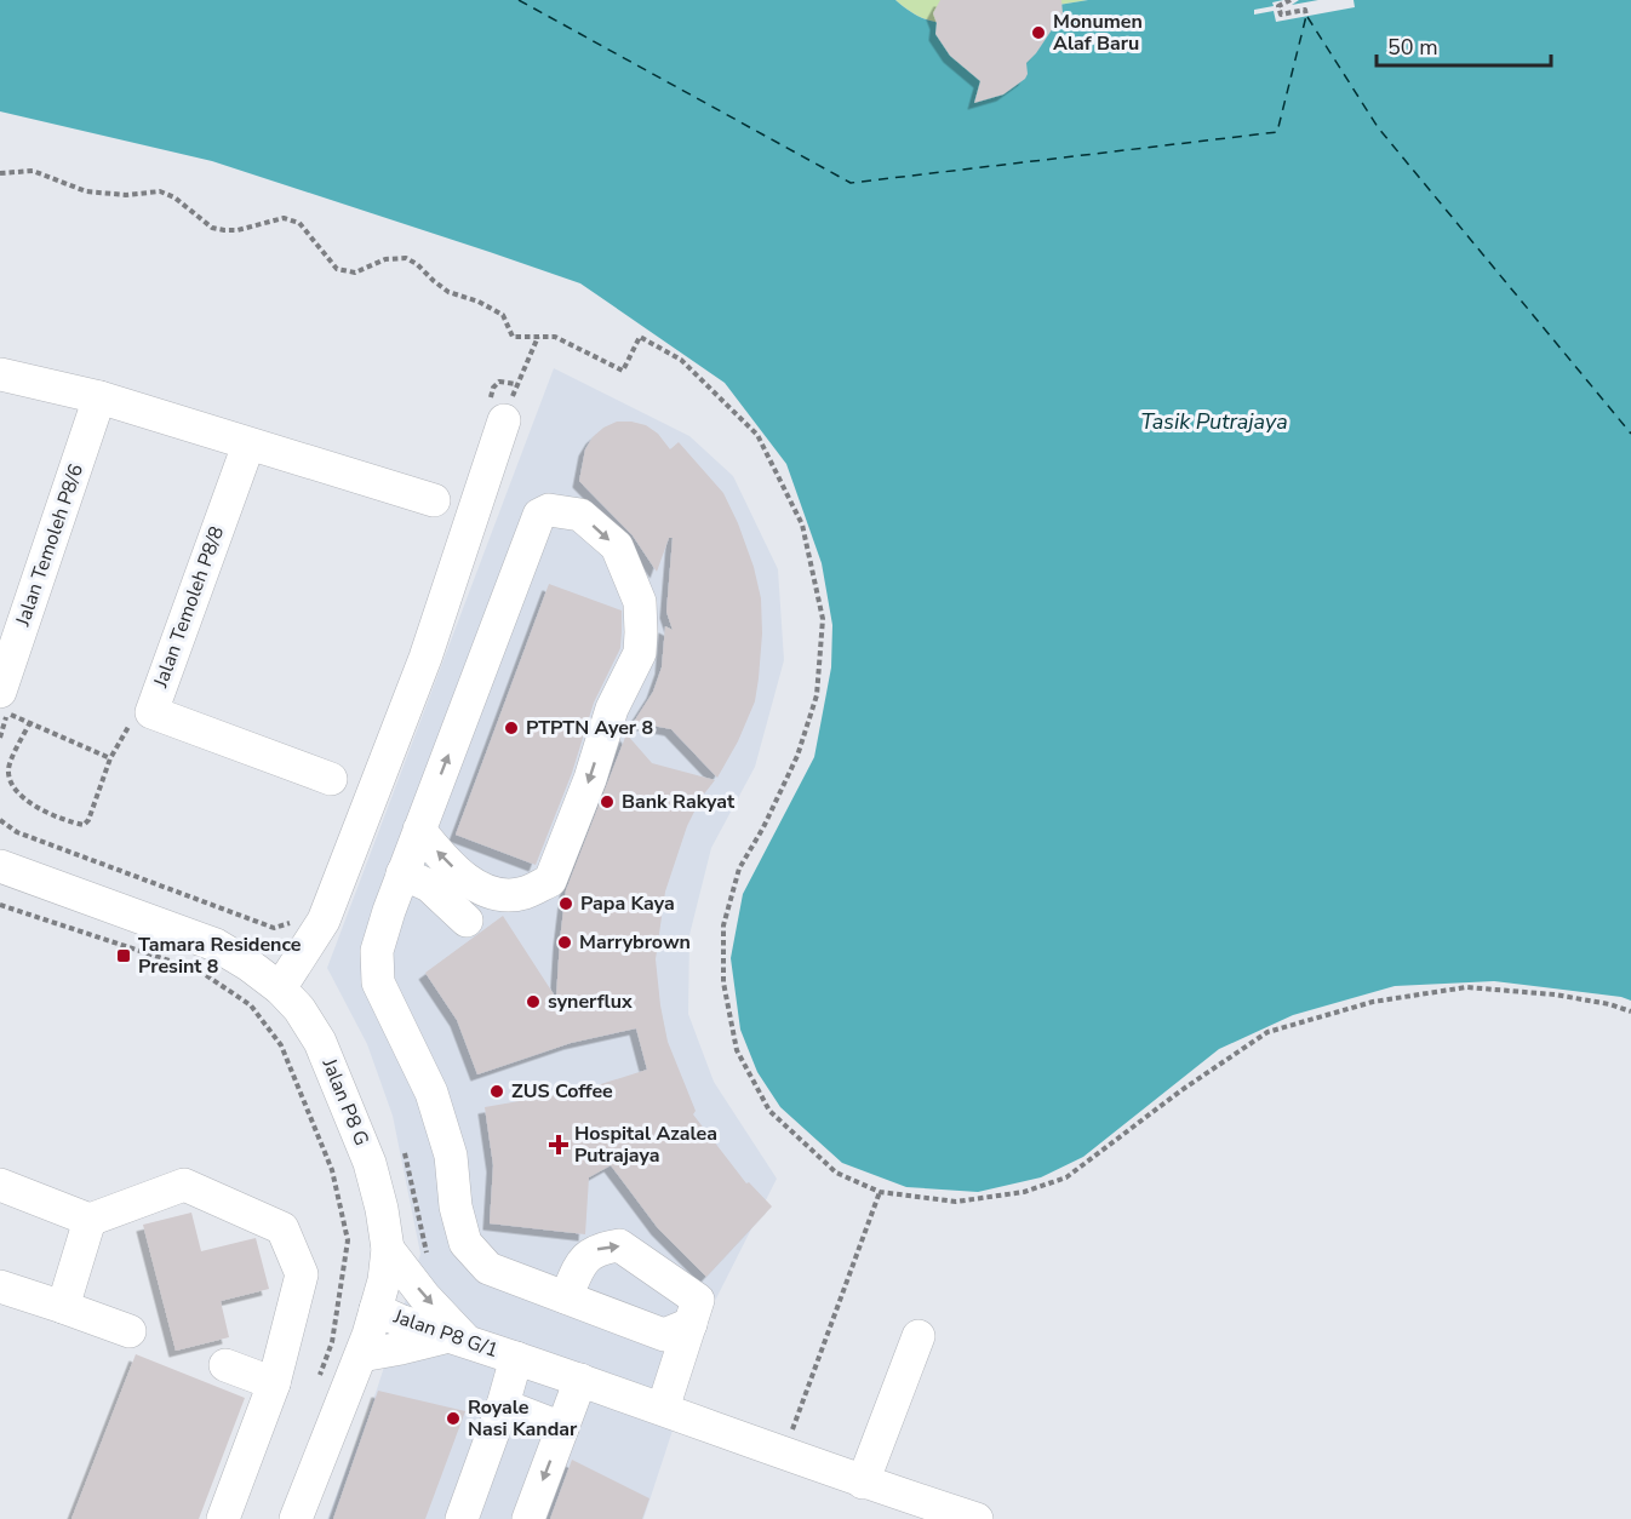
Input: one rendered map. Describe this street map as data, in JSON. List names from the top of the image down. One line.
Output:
{"streets":{"street":["Jalan Temoleh P8/6","Jalan Temoleh P8/8","Jalan P8 G","Jalan P8 G/1"]},"crossings":[["Jalan P8 G","Jalan P8 G/1"]],"water":["Tasik Putrajaya"],"places":{"other":["Monumen Alaf Baru","PTPTN Ayer 8","Bank Rakyat","Papa Kaya","Marrybrown","synerflux","ZUS Coffee","Royale Nasi Kandar"],"transit":["Tamara Residence Presint 8"],"health":["Hospital Azalea Putrajaya"]},"scale_bar":"50 m"}
